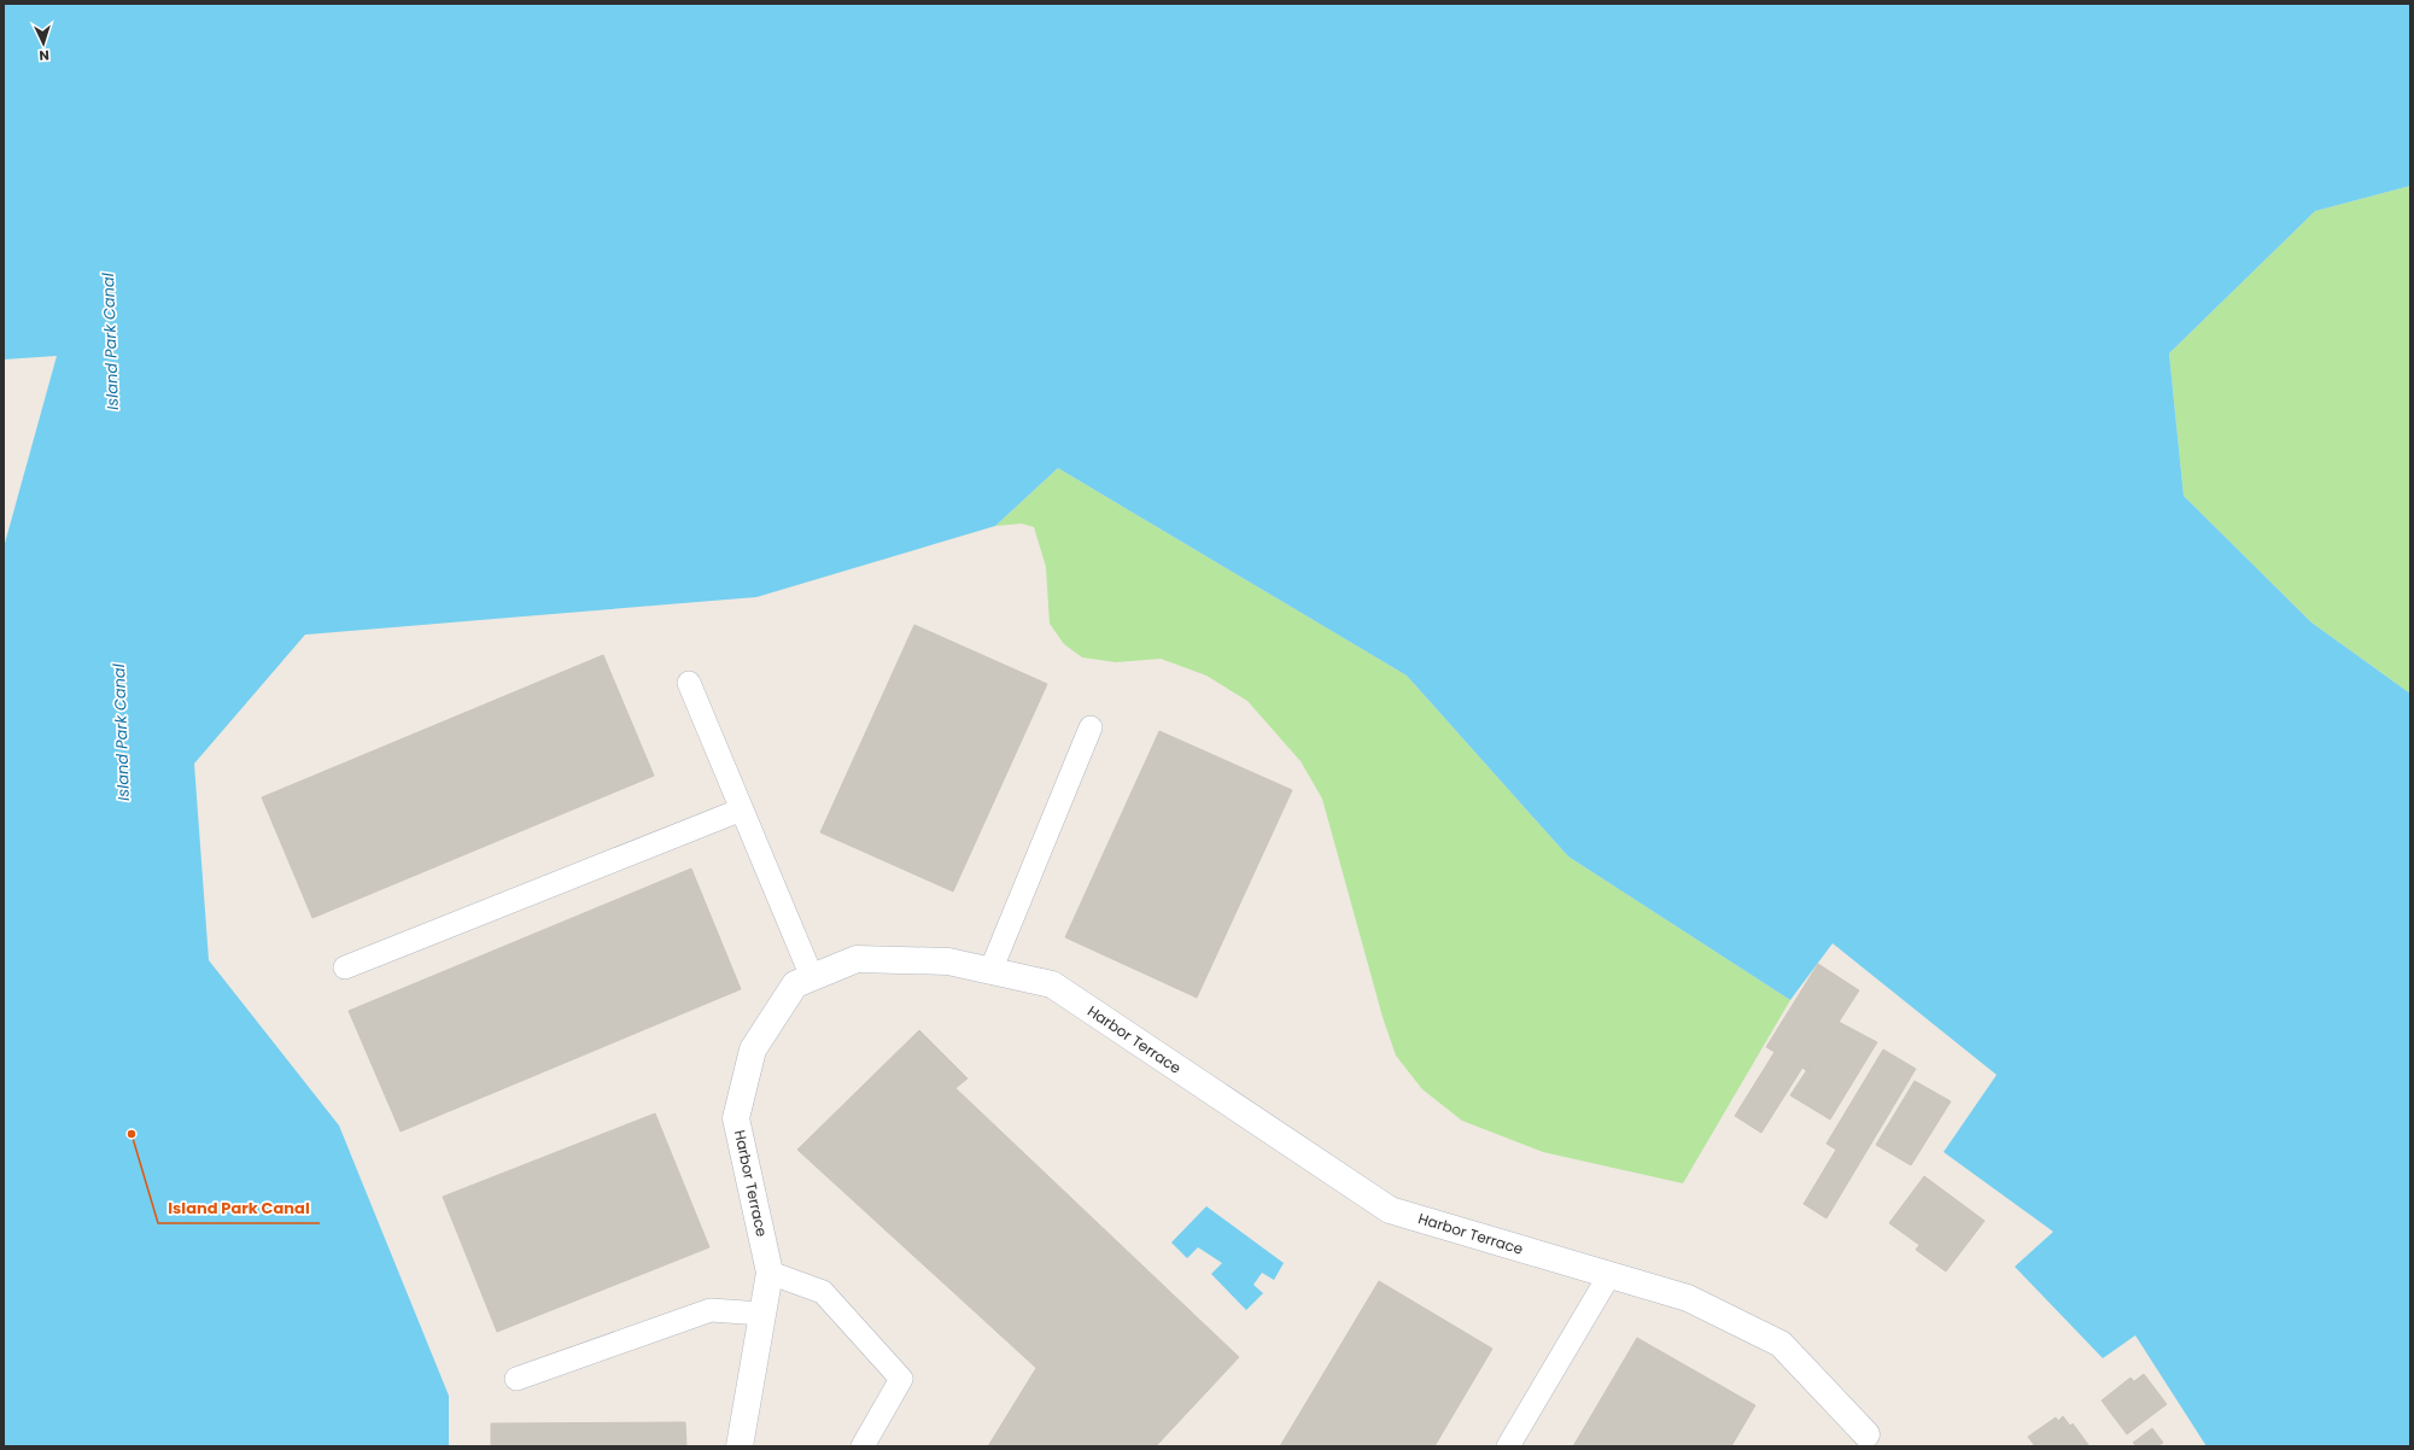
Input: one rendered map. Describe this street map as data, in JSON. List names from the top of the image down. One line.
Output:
{"streets":{"street":["Harbor Terrace"]},"water":["Island Park Canal"],"places":["Island Park Canal"],"north":"bottom"}
